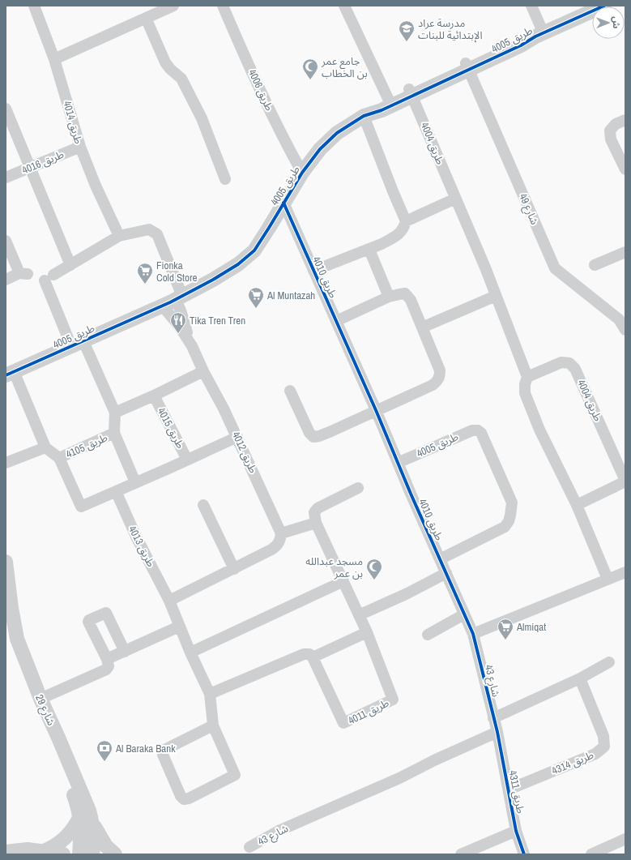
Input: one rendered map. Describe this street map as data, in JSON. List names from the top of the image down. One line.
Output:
{"streets":{"street":["طريق 4005","طريق 4006","طريق 4014","طريق 4004","طريق 4016","شارع 49","طريق 4010","طريق 4015","طريق 4105","طريق 4012","طريق 4013","شارع 43","شارع 29","طريق 4011","طريق 4314","طريق 4311"]},"crossings":[["طريق 4005","طريق 4006"],["طريق 4005","طريق 4004"],["طريق 4005","شارع 49"],["طريق 4005","طريق 4010"],["طريق 4005","طريق 4012"],["طريق 4014","طريق 4016"],["طريق 4010","شارع 43"],["طريق 4015","طريق 4105"],["طريق 4015","طريق 4012"],["طريق 4105","طريق 4012"],["طريق 4105","طريق 4013"],["شارع 43","طريق 4311"],["طريق 4314","طريق 4311"]],"places":{"school or university":["مدرسة عراد الإبتدائية للبنات"],"mosque":["جامع عمر بن الخطاب","مسجد عبدالله بن عمر"],"supermarket":["Fionka Cold Store","Al Muntazah","Almiqat"],"restaurant":["Tika Tren Tren"],"bank":["Al Baraka Bank"]},"north":"right"}
